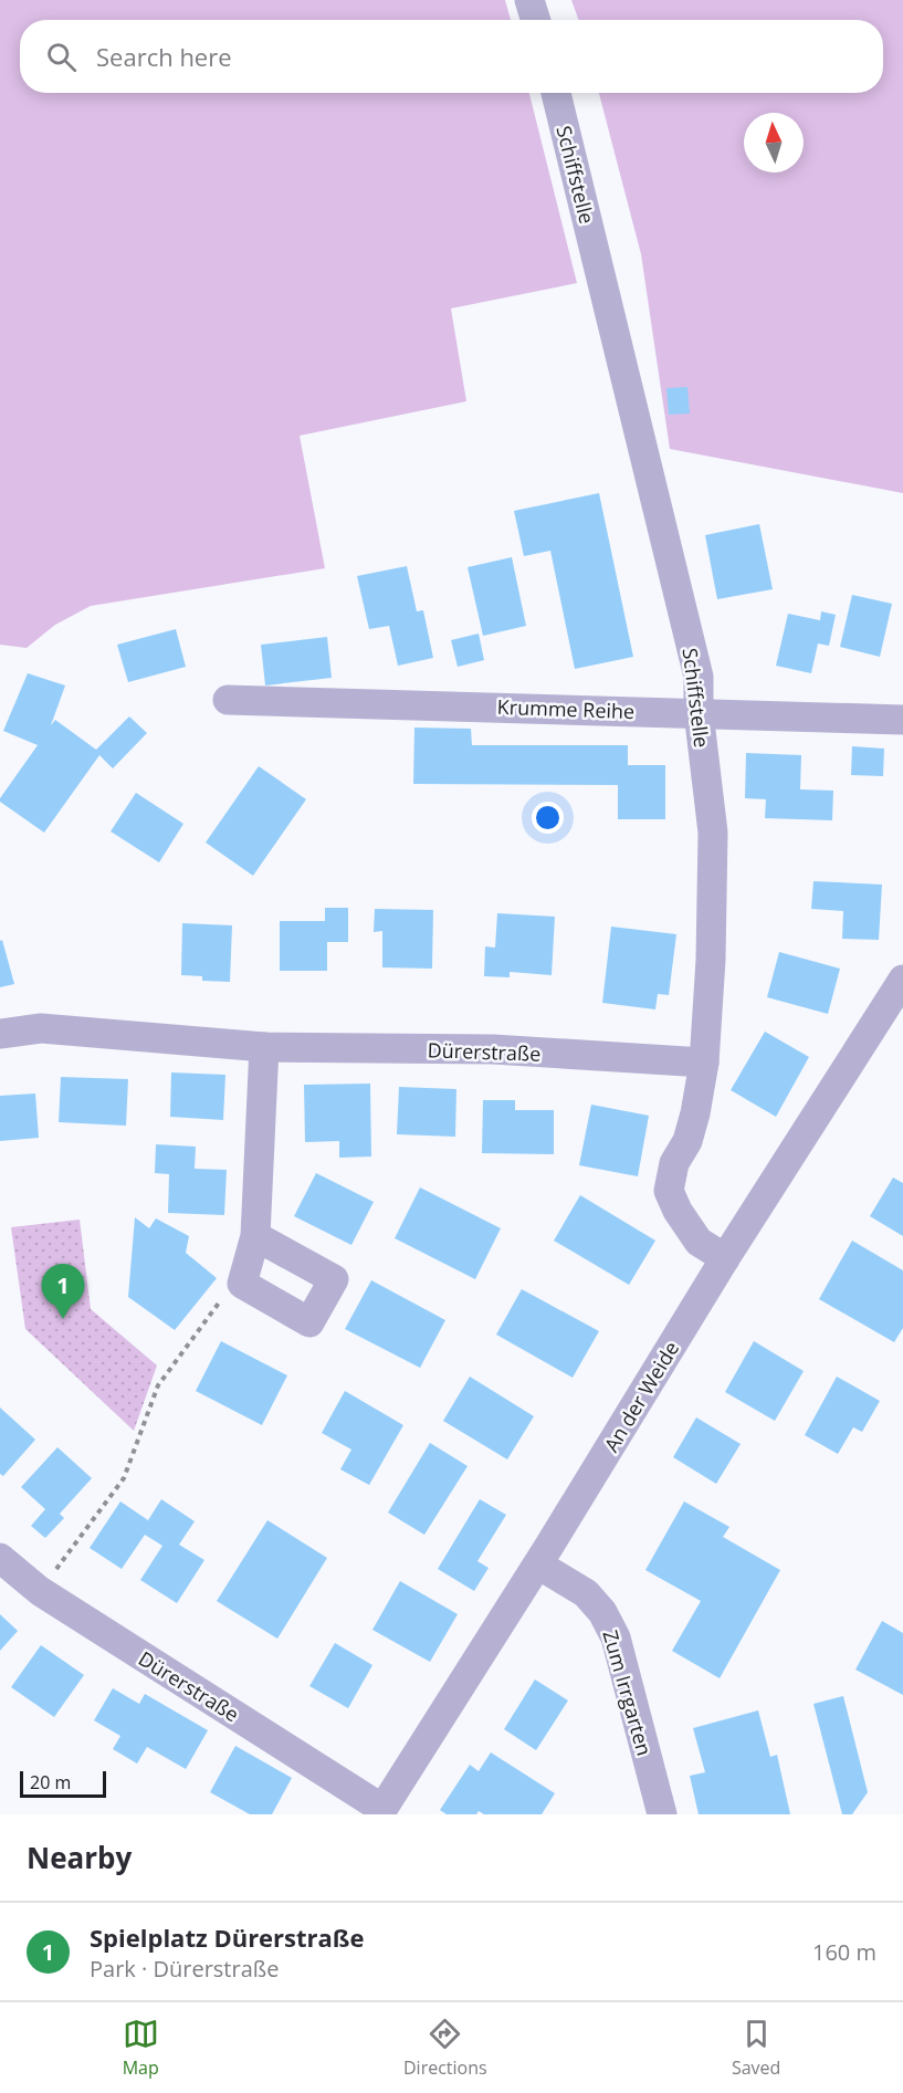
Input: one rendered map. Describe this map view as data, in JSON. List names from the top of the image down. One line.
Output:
{"streets":{"street":["Schiffstelle","Krumme Reihe","Dürerstraße","An der Weide","Zum Irrgarten"]},"crossings":[["Schiffstelle","Krumme Reihe"],["Schiffstelle","Dürerstraße"],["Schiffstelle","An der Weide"],["Dürerstraße","An der Weide"],["An der Weide","Zum Irrgarten"]],"scale_bar":"20 m","north":"top","page":{"search":"Search here","pins":"1","scale":"20 m","heading":"Nearby","list":[{"mark":"1","name":"Spielplatz Dürerstraße","note":"Park · Dürerstraße","value":"160 m"}],"nav":["Map","Directions","Saved"]}}
